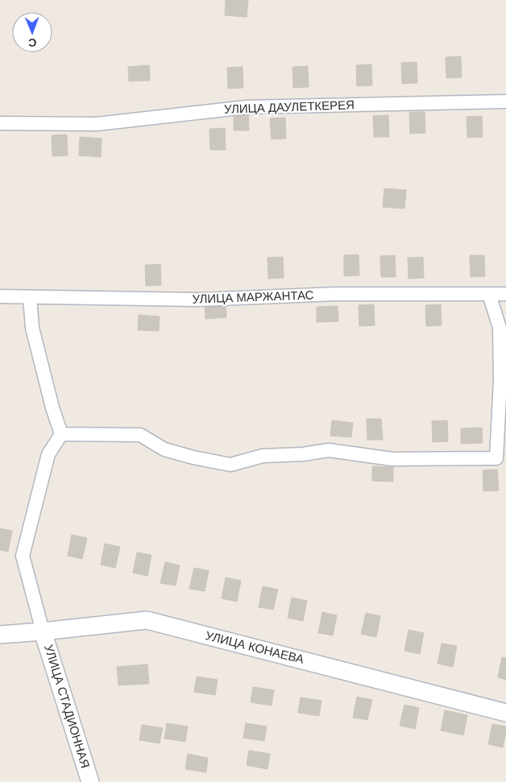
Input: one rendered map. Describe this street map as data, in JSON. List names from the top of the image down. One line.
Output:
{"streets":{"street":["УЛИЦА ДАУЛЕТКЕРЕЯ","УЛИЦА МАРЖАНТАС","УЛИЦА КОНАЕВА","УЛИЦА СТАДИОННАЯ"]},"crossings":[["УЛИЦА КОНАЕВА","УЛИЦА СТАДИОННАЯ"]],"north":"bottom"}
